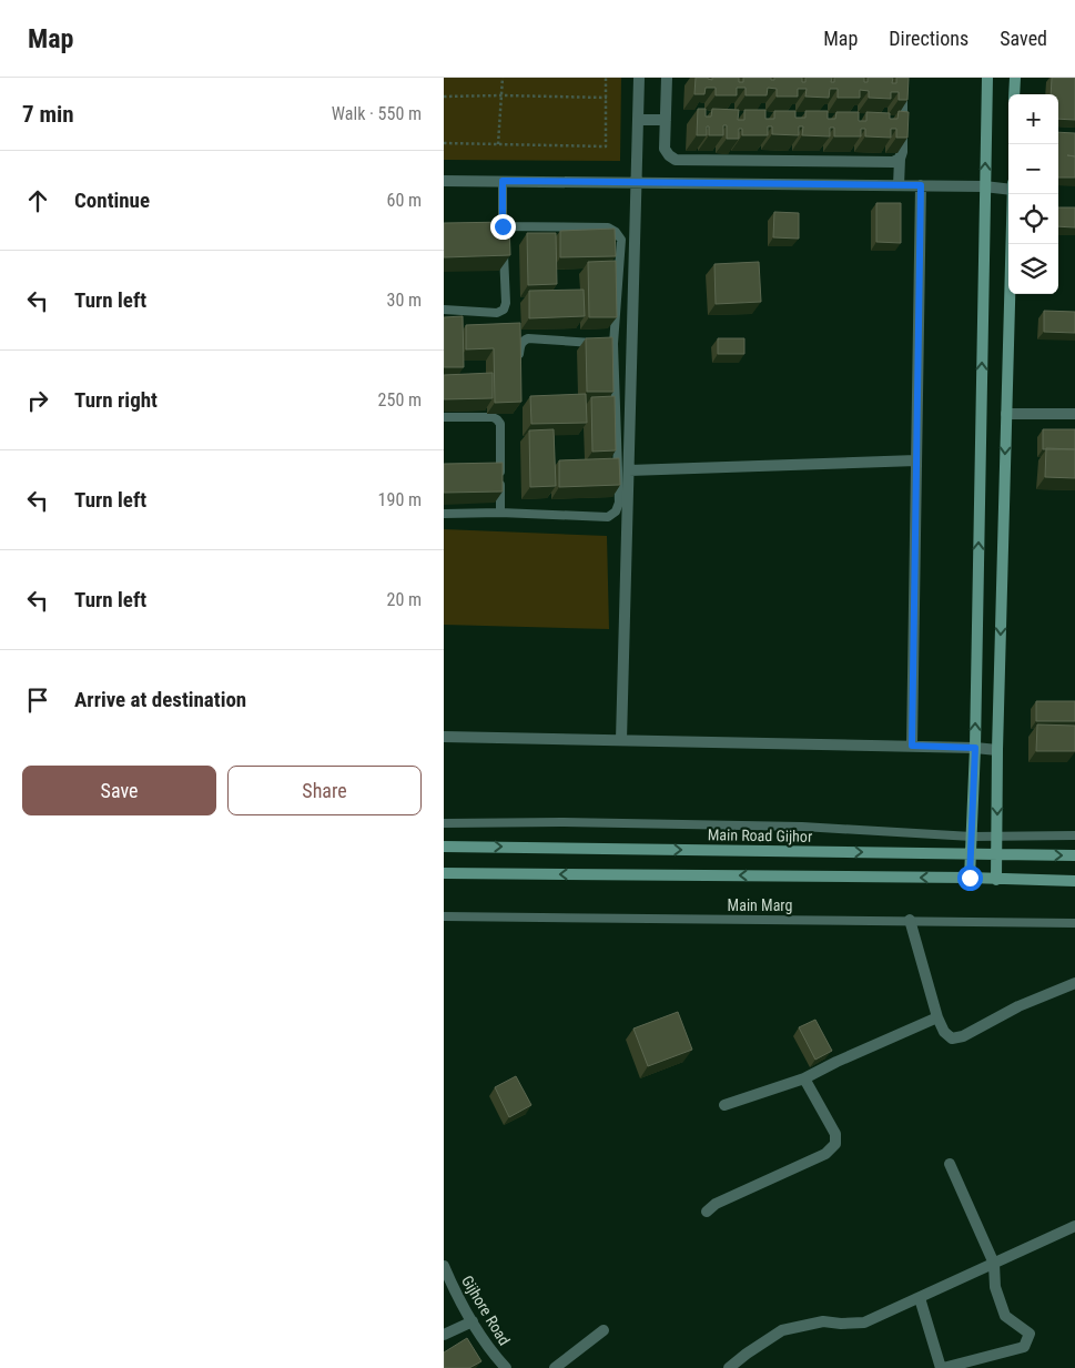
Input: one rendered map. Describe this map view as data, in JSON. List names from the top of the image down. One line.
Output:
{"streets":{"street":["Main Road Gijhor","Gijhore Road"],"lane":["Main Marg"]},"page":{"header":"Map","nav":["Map","Directions","Saved"],"heading":["7 min","Walk · 550 m"],"map_buttons":["+","−"],"list":[["Continue","60 m"],["Turn left","30 m"],["Turn right","250 m"],["Turn left","190 m"],["Turn left","20 m"],"Arrive at destination"],"buttons":["Save","Share"]}}
